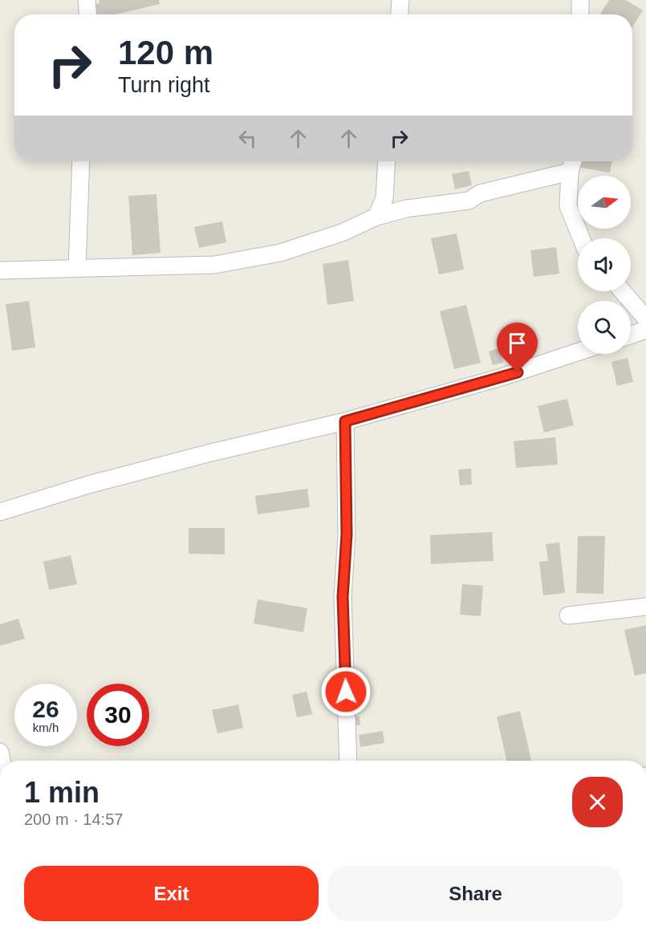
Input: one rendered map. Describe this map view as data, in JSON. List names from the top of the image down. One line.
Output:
{"north":"right","page":{"turn":["120 m","Turn right"],"speed":"26 km/h","limit":"30","heading":["1 min","200 m · 14:57"],"buttons":["Exit","Share"]}}
